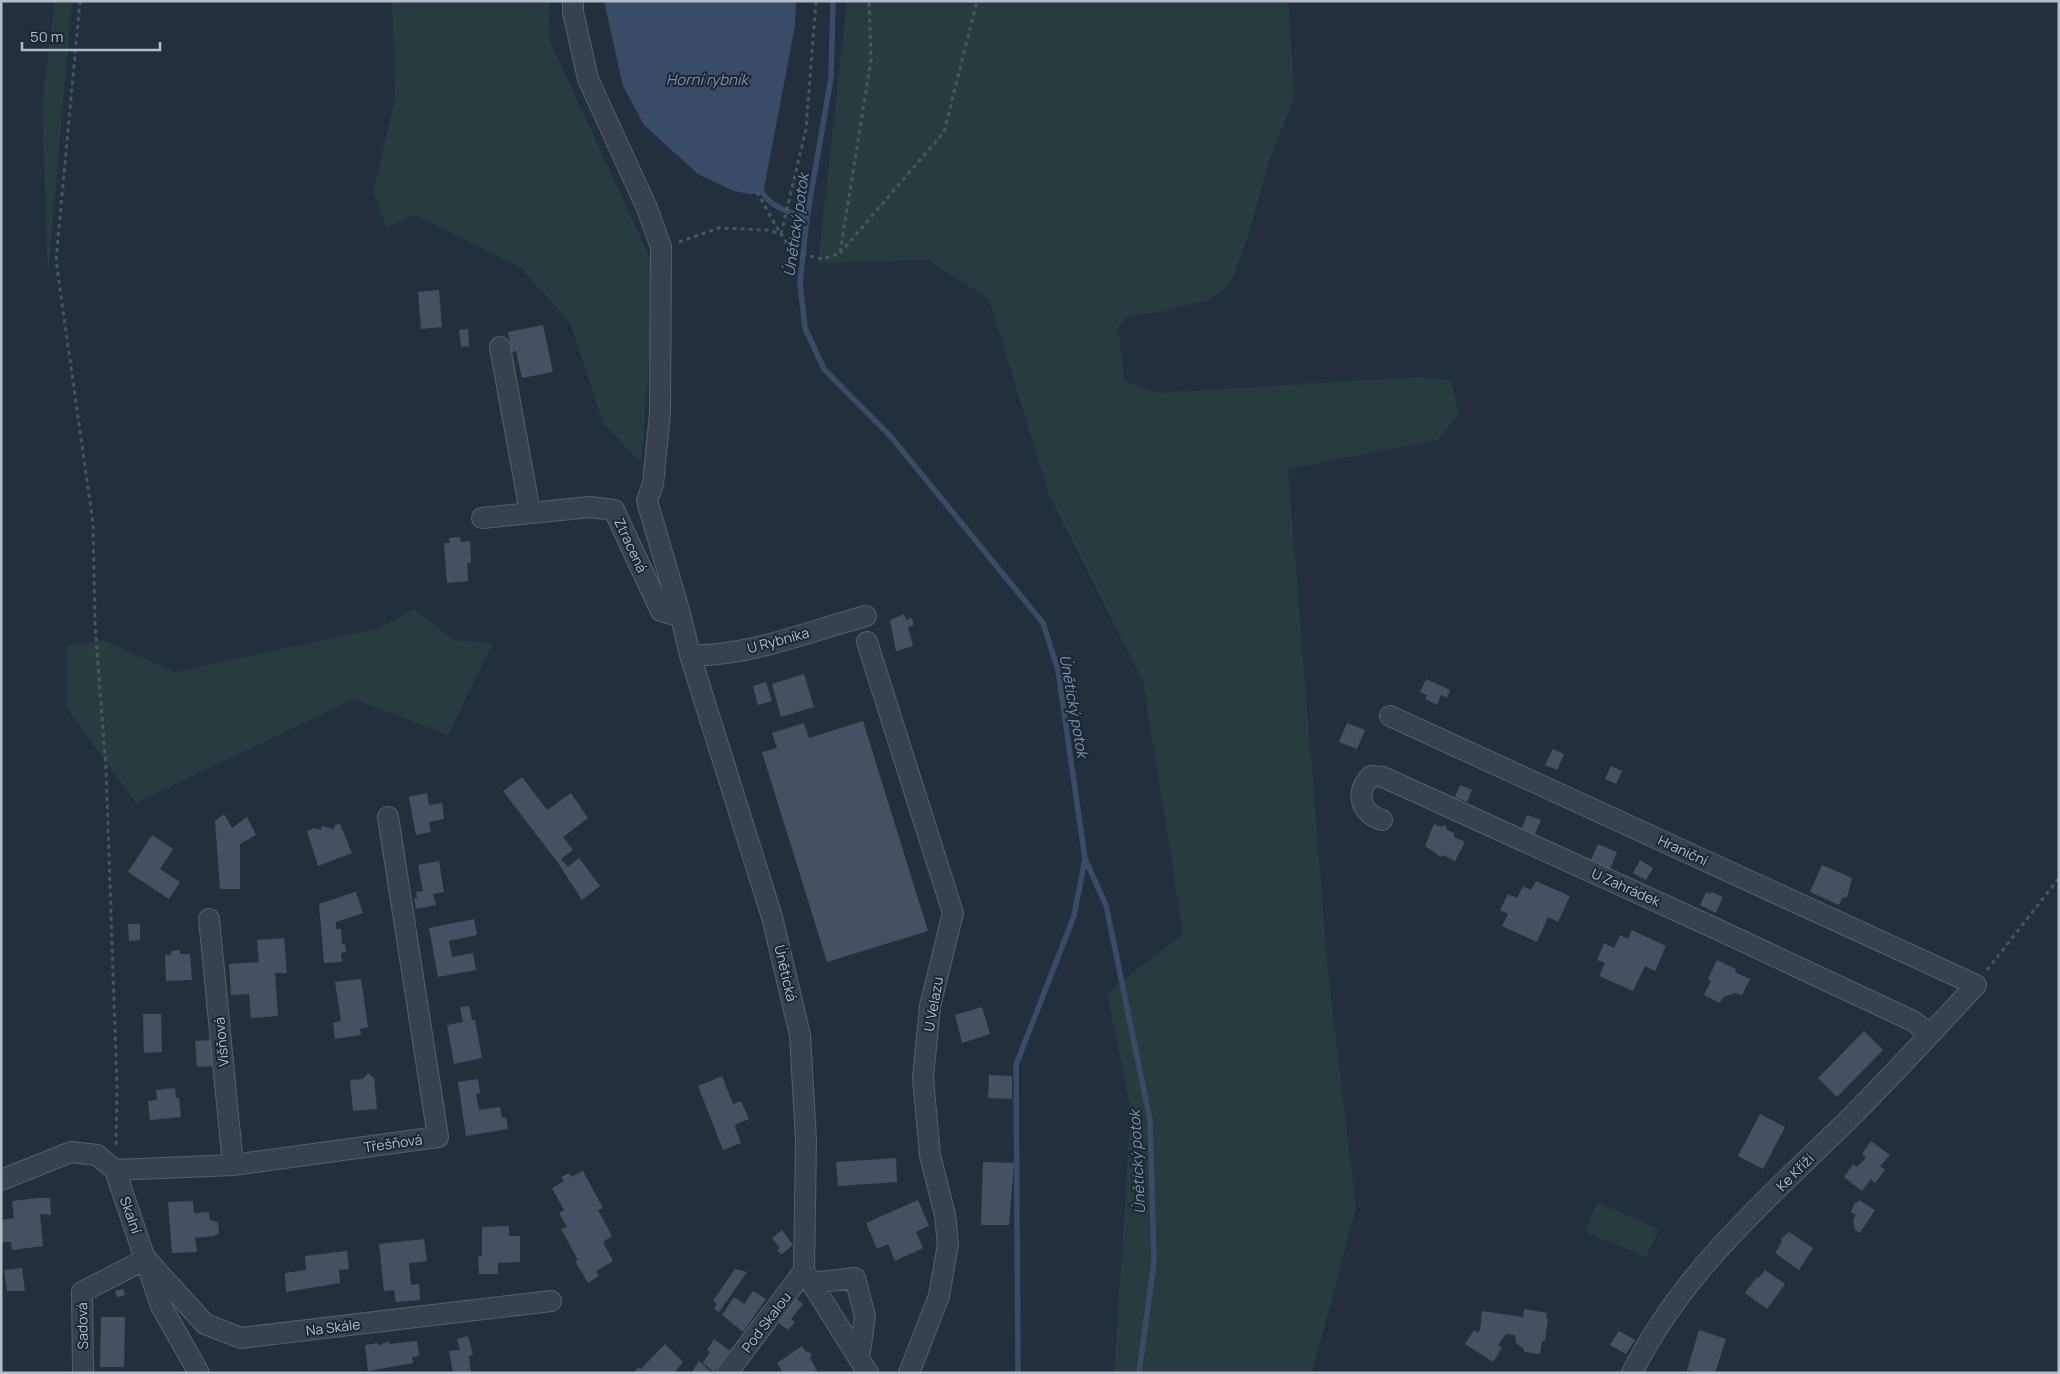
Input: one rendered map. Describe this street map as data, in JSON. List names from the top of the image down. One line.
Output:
{"streets":{"street":["Ztracená","U Rybníka","Hraniční","U Zahrádek","Únětická","U Velazu","Višňová","Třešňová","Ke Kříži","Skalní","Pod Skalou","Sadová","Na Skále"]},"crossings":[["Ztracená","Únětická"],["U Rybníka","Únětická"],["Hraniční","Ke Kříži"],["U Zahrádek","Ke Kříži"],["Únětická","Pod Skalou"],["Višňová","Třešňová"],["Třešňová","Skalní"],["Skalní","Sadová"],["Skalní","Na Skále"],["Sadová","Na Skále"]],"water":["Horní rybník","Únětický potok"],"scale_bar":"50 m"}
